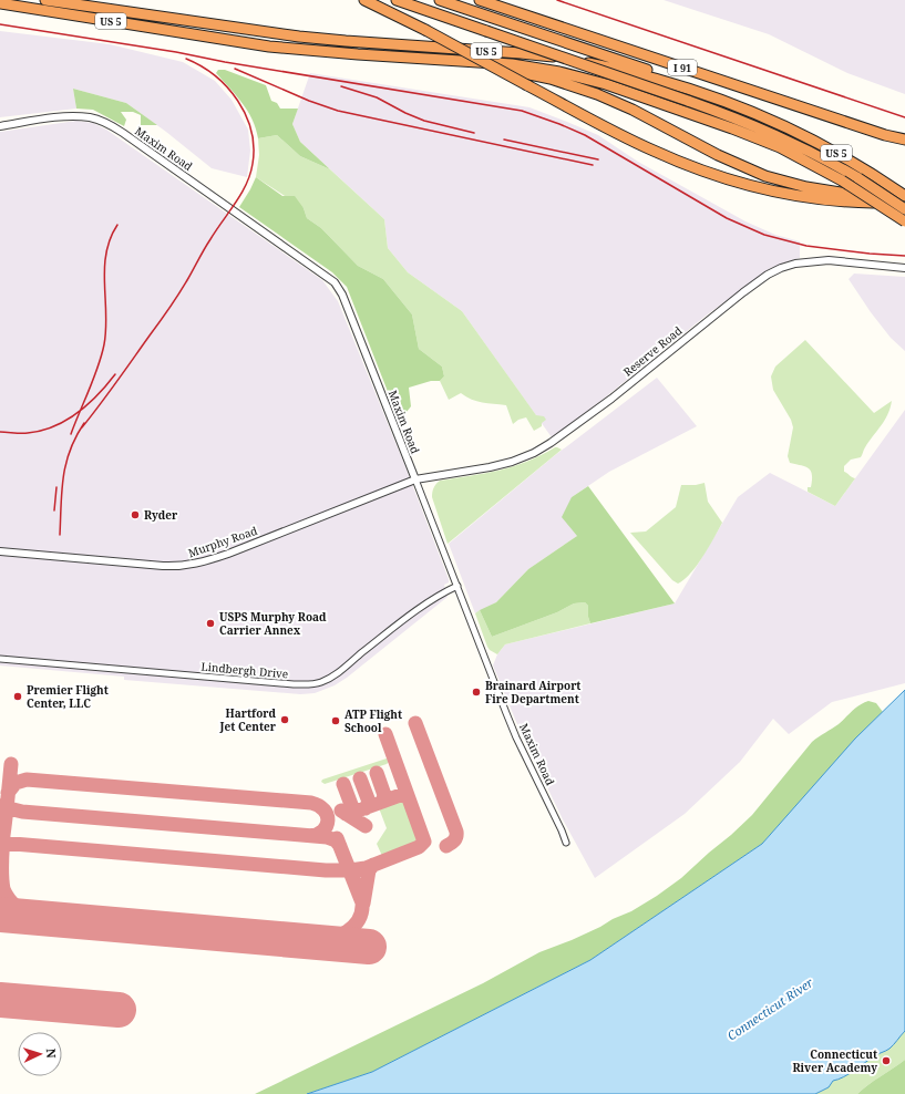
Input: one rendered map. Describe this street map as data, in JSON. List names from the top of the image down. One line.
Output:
{"streets":{"highway":["US 5","I 91"],"street":["Maxim Road","Reserve Road","Murphy Road","Lindbergh Drive"]},"crossings":[["Maxim Road","Reserve Road"],["Maxim Road","Murphy Road"],["Maxim Road","Lindbergh Drive"],["Reserve Road","Murphy Road"]],"water":["Connecticut River"],"places":["Ryder","USPS Murphy Road Carrier Annex","Brainard Airport Fire Department","Premier Flight Center, LLC","Hartford Jet Center","ATP Flight School","Connecticut River Academy"],"north":"right"}
